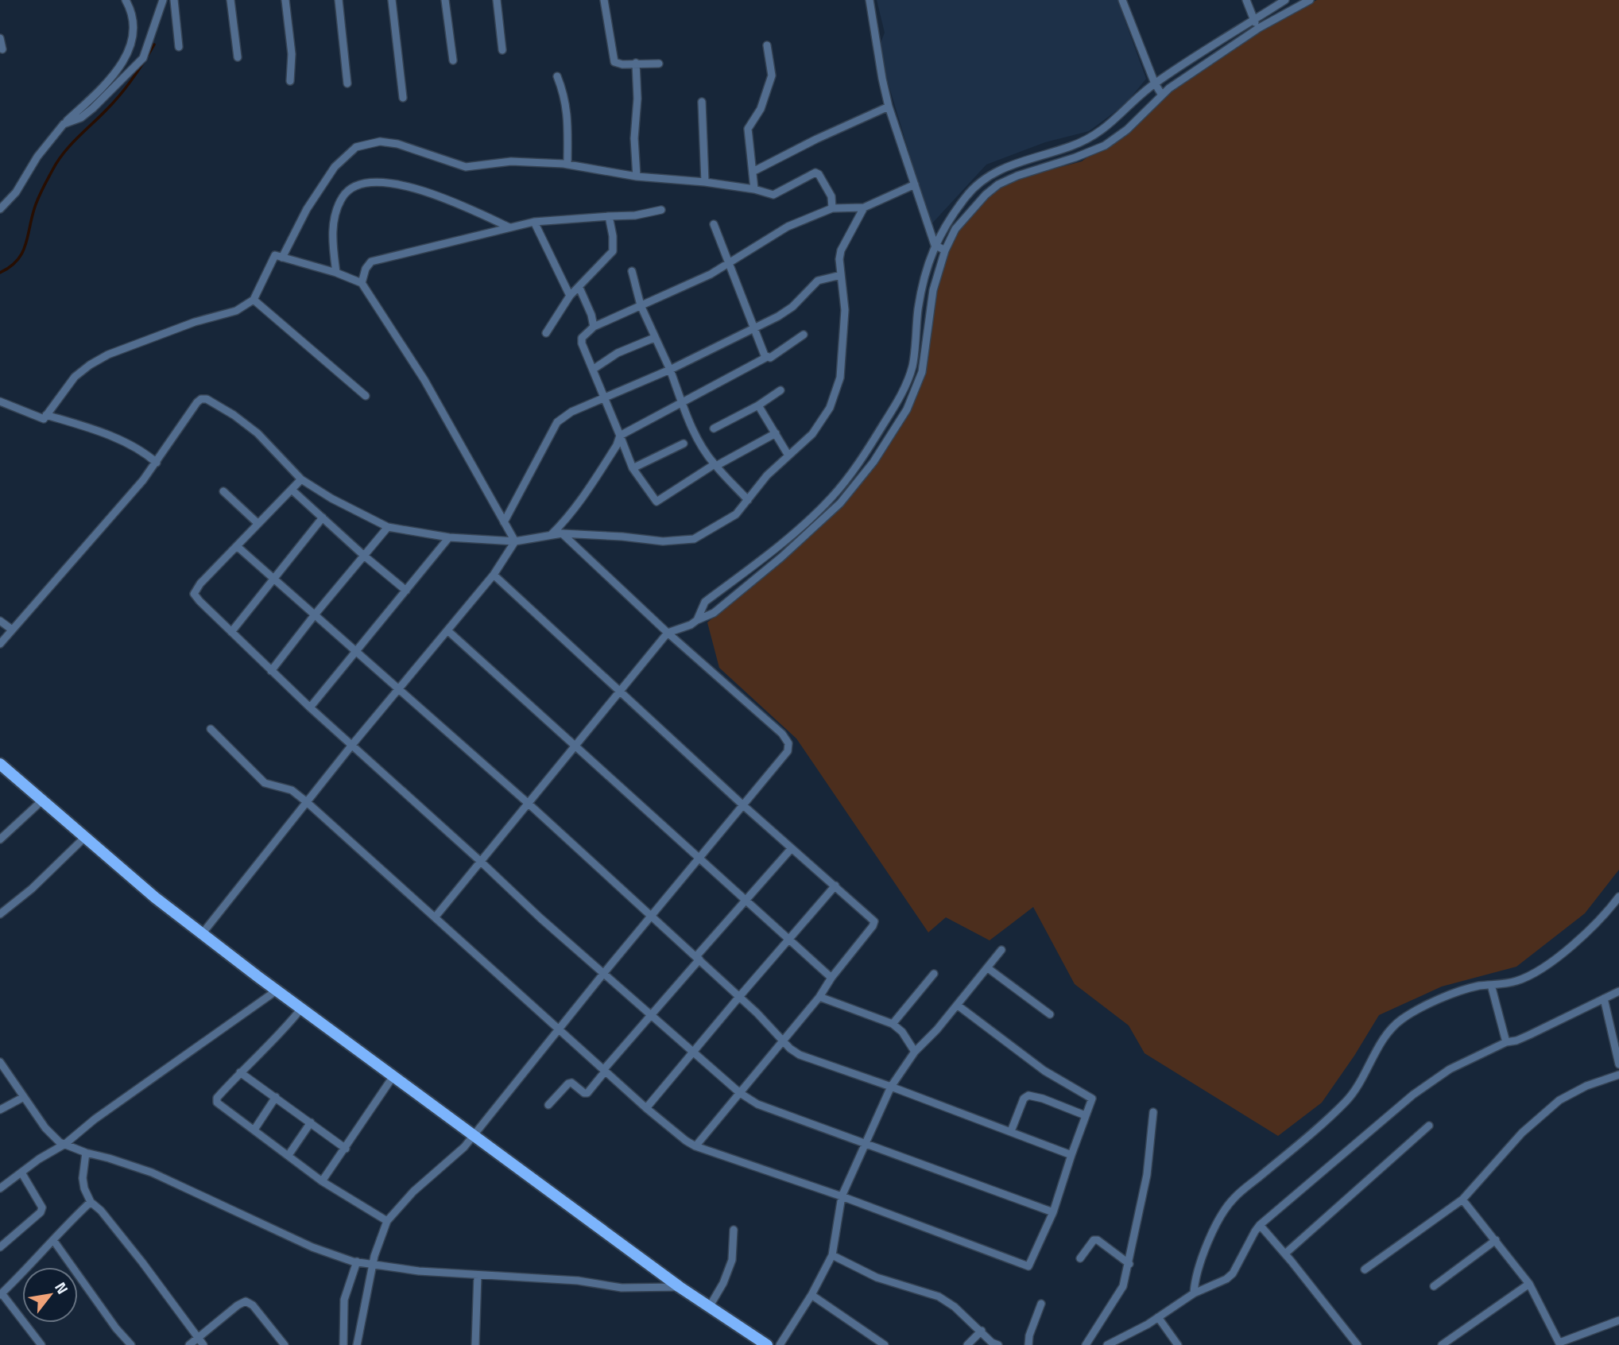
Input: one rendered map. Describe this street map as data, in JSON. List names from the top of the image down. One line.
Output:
{"north":"top right"}
